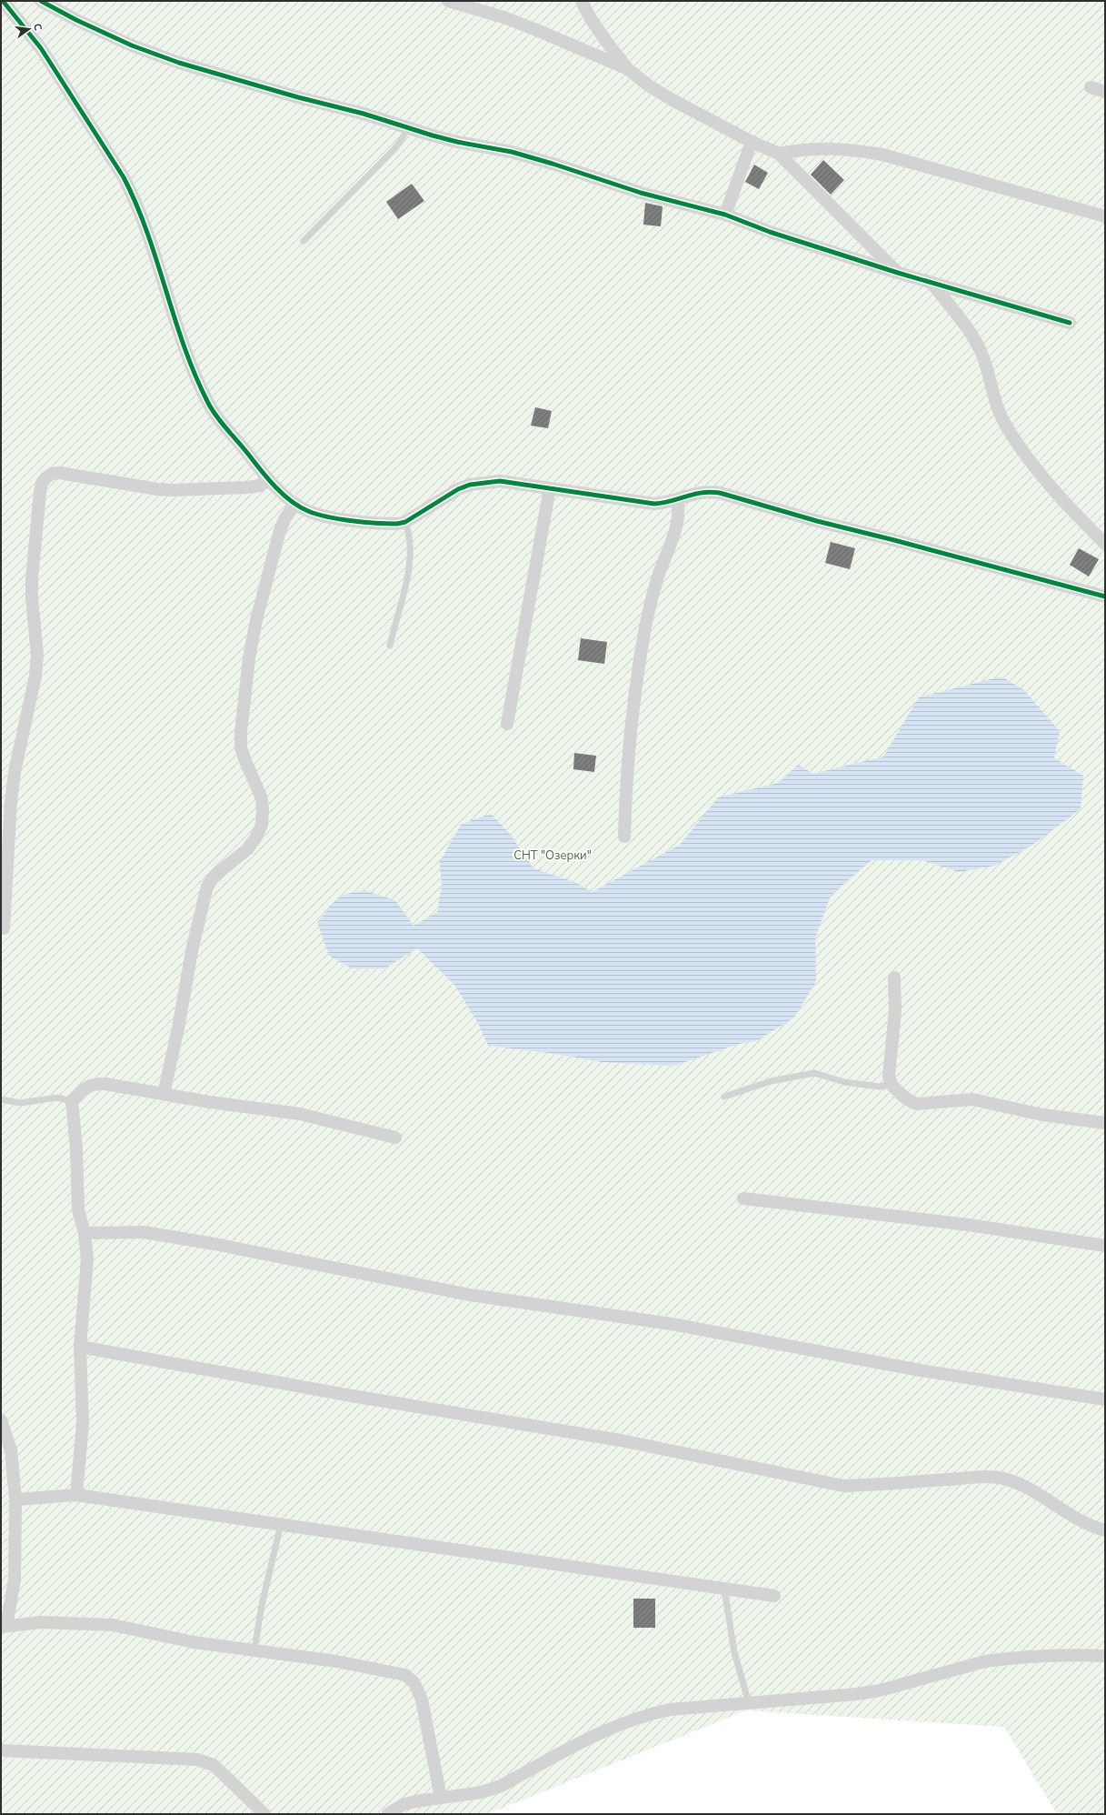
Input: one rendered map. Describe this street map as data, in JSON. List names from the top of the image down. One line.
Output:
{"parks":["СНТ \"Озерки\""],"north":"right"}
